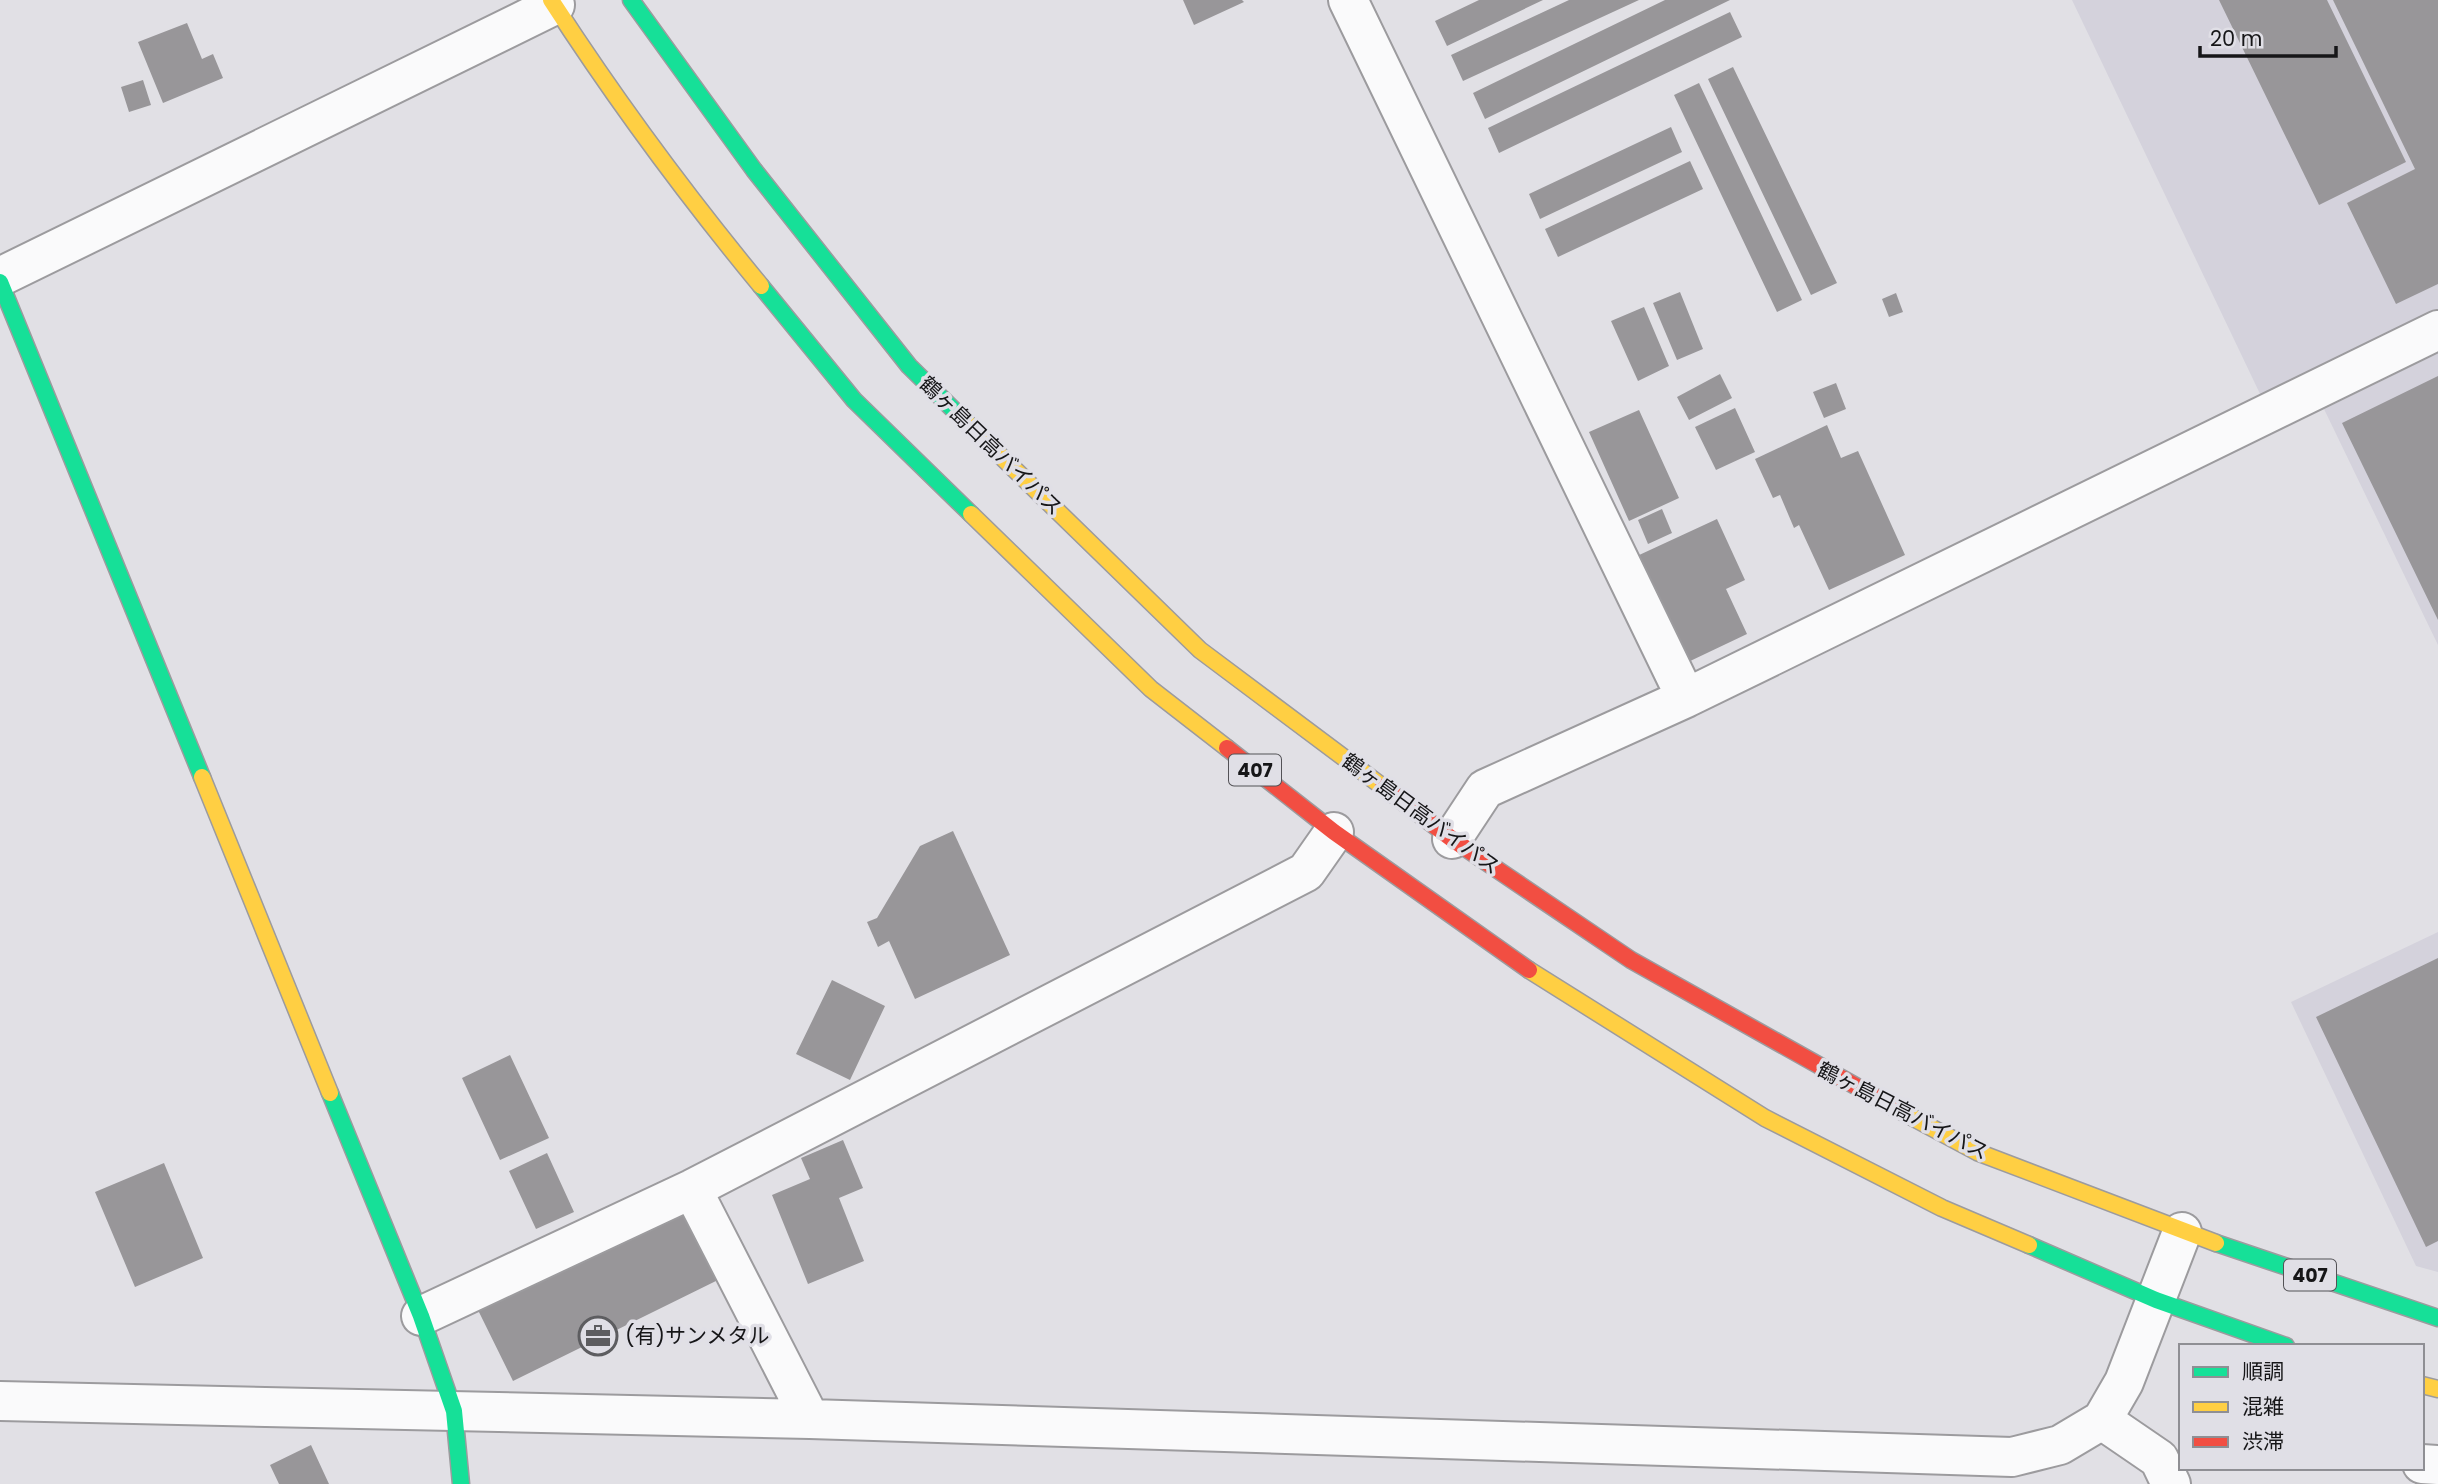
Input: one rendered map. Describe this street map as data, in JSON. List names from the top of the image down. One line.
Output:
{"streets":{"main road":["鶴ヶ島日高バイパス","407"]},"places":{"office":["(有)サンメタル"]},"legend":["順調","混雑","渋滞"],"scale_bar":"20 m"}
